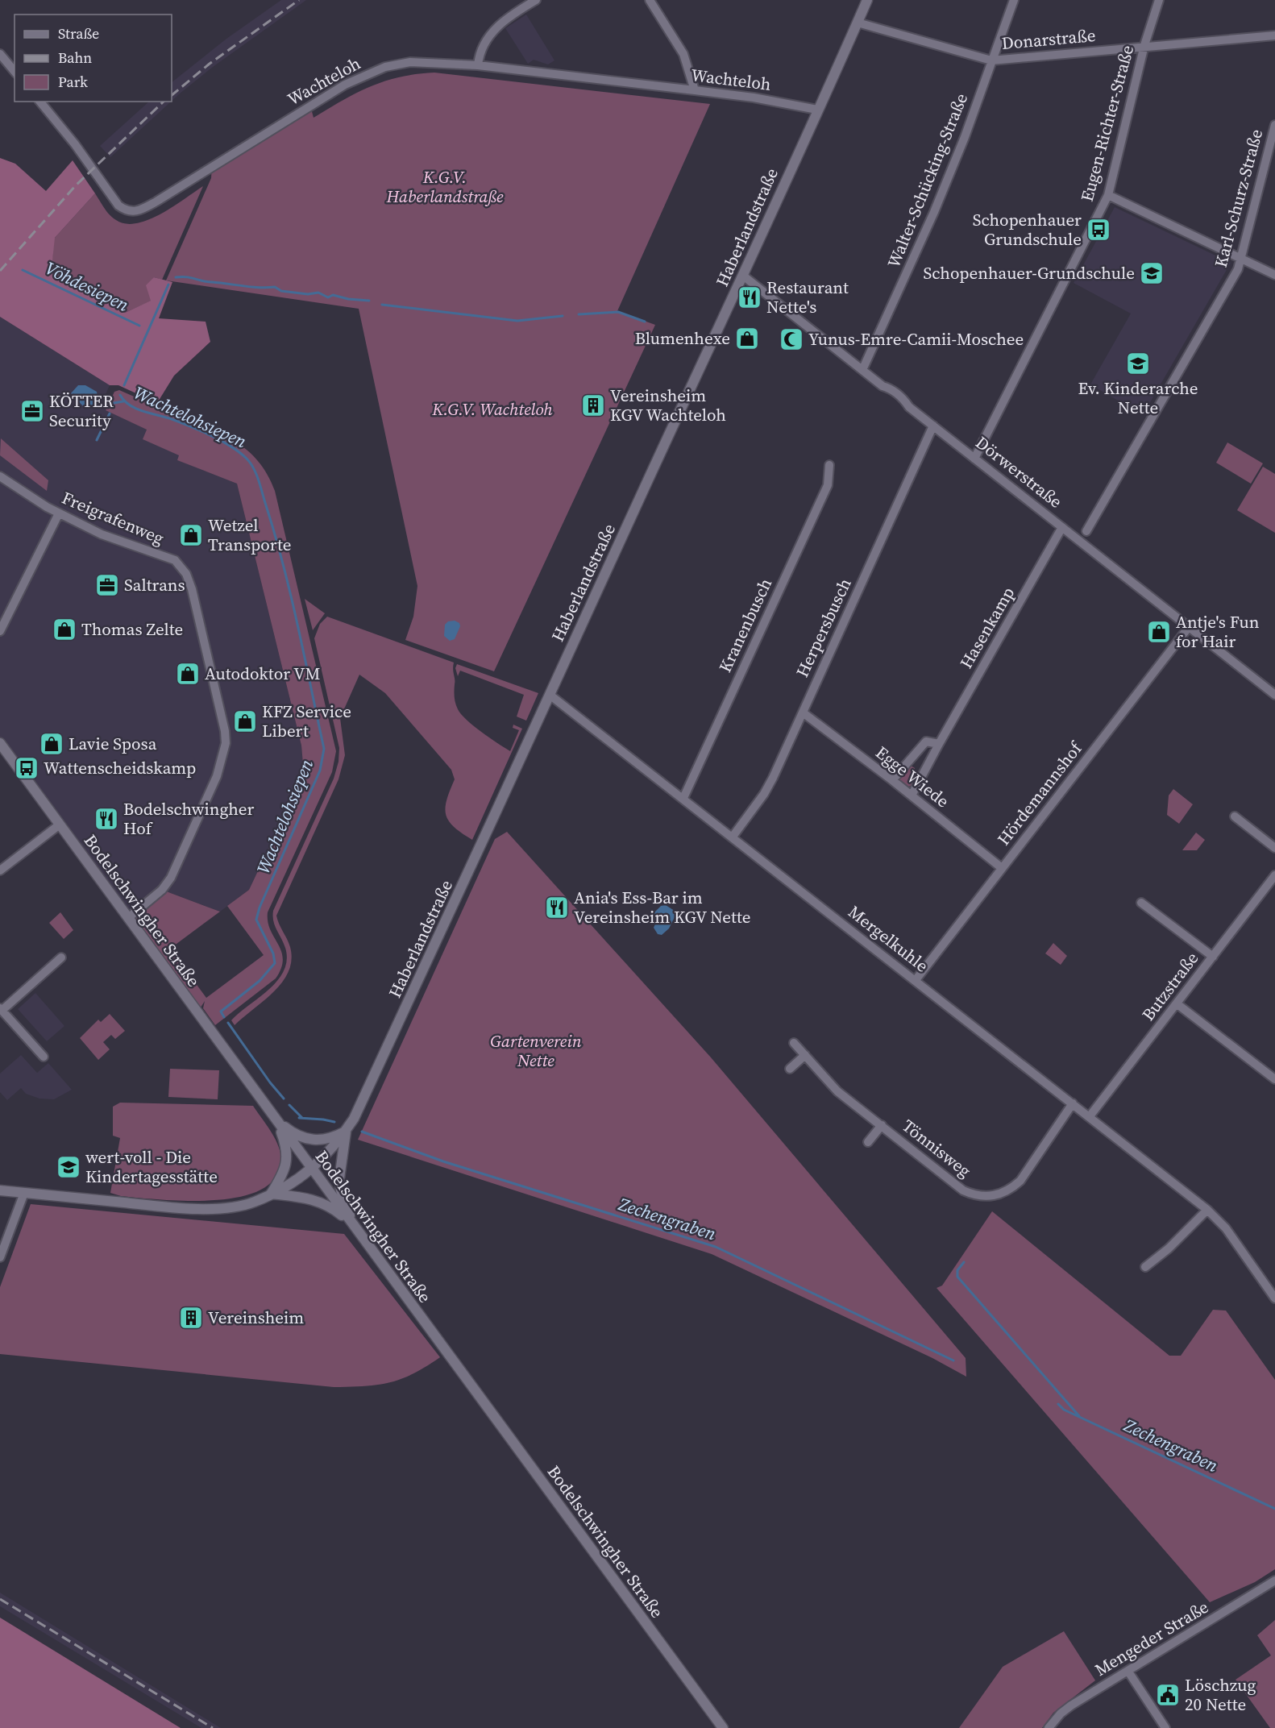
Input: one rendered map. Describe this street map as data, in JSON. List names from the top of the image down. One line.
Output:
{"streets":{"street":["Donarstraße","Wachteloh","Eugen-Richter-Straße","Walter-Schücking-Straße","Karl-Schurz-Straße","Haberlandstraße","Dörwerstraße","Freigrafenweg","Kranenbusch","Herpersbusch","Hasenkamp","Egge Wiede","Hördemannshof","Bodelschwingher Straße","Mergelkuhle","Butzstraße","Tönnisweg","Mengeder Straße"]},"crossings":[["Donarstraße","Eugen-Richter-Straße"],["Donarstraße","Walter-Schücking-Straße"],["Donarstraße","Haberlandstraße"],["Wachteloh","Haberlandstraße"],["Eugen-Richter-Straße","Dörwerstraße"],["Walter-Schücking-Straße","Dörwerstraße"],["Haberlandstraße","Dörwerstraße"],["Haberlandstraße","Bodelschwingher Straße"],["Haberlandstraße","Mergelkuhle"],["Dörwerstraße","Herpersbusch"],["Dörwerstraße","Hasenkamp"],["Dörwerstraße","Hördemannshof"],["Freigrafenweg","Bodelschwingher Straße"],["Kranenbusch","Mergelkuhle"],["Herpersbusch","Egge Wiede"],["Herpersbusch","Mergelkuhle"],["Hasenkamp","Egge Wiede"],["Egge Wiede","Hördemannshof"],["Hördemannshof","Mergelkuhle"],["Mergelkuhle","Butzstraße"],["Mergelkuhle","Tönnisweg"]],"water":["Vöhdesiepen","Wachtelohsiepen","Zechengraben"],"parks":["K.G.V. Haberlandstraße","K.G.V. Wachteloh","Gartenverein Nette"],"places":{"bus stop":["Schopenhauer Grundschule","Wattenscheidskamp"],"school or university":["Schopenhauer-Grundschule","Ev. Kinderarche Nette","wert-voll - Die Kindertagesstätte"],"restaurant":["Restaurant Nette's","Bodelschwingher Hof","Ania's Ess-Bar im Vereinsheim KGV Nette"],"shop":["Blumenhexe","Wetzel Transporte","Thomas Zelte","Antje's Fun for Hair","Autodoktor VM","KFZ Service Libert","Lavie Sposa"],"mosque":["Yunus-Emre-Camii-Moschee"],"building":["Vereinsheim KGV Wachteloh","Vereinsheim"],"office":["KÖTTER Security","Saltrans"],"public building":["Löschzug 20 Nette"]},"legend":["Straße","Bahn","Park"]}
